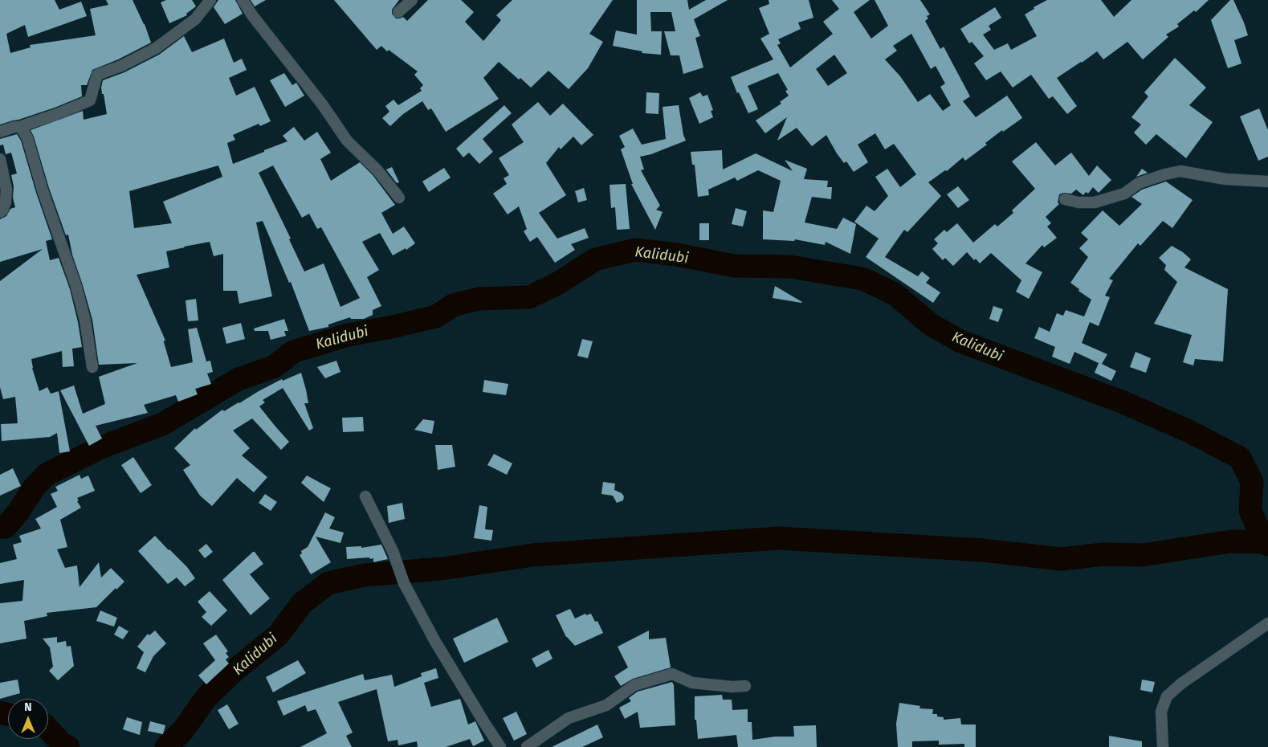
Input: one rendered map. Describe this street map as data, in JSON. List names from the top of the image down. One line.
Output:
{"water":["Kalidubi"],"north":"top"}
